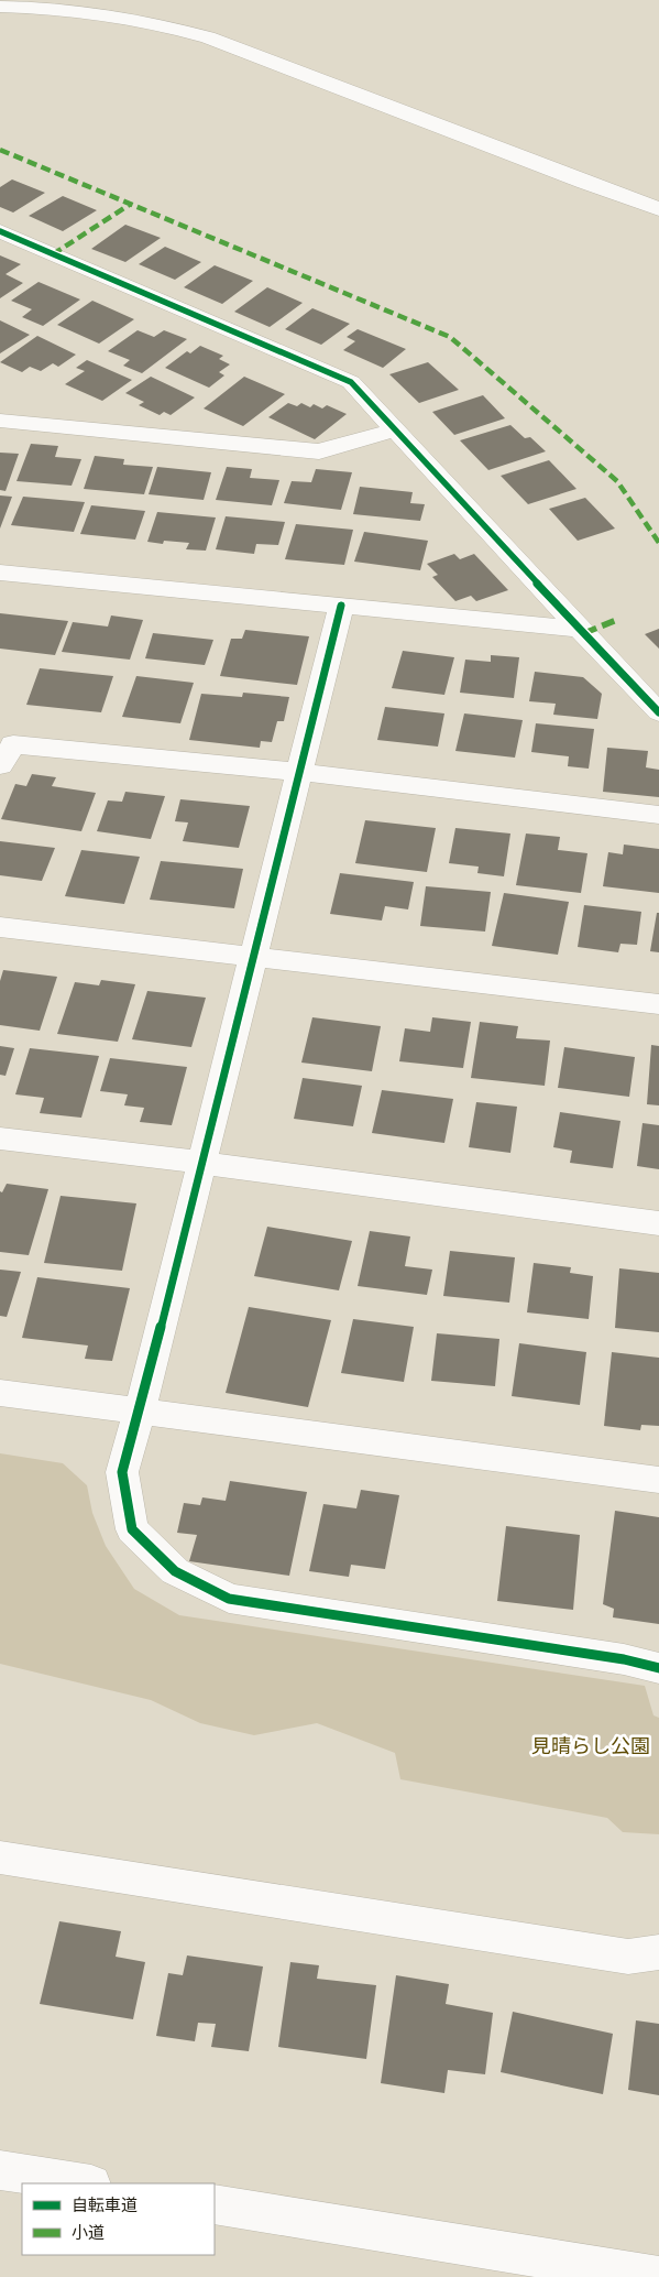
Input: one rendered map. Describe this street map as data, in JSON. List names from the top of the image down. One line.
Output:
{"parks":["見晴らし公園"],"legend":["自転車道","小道"]}
